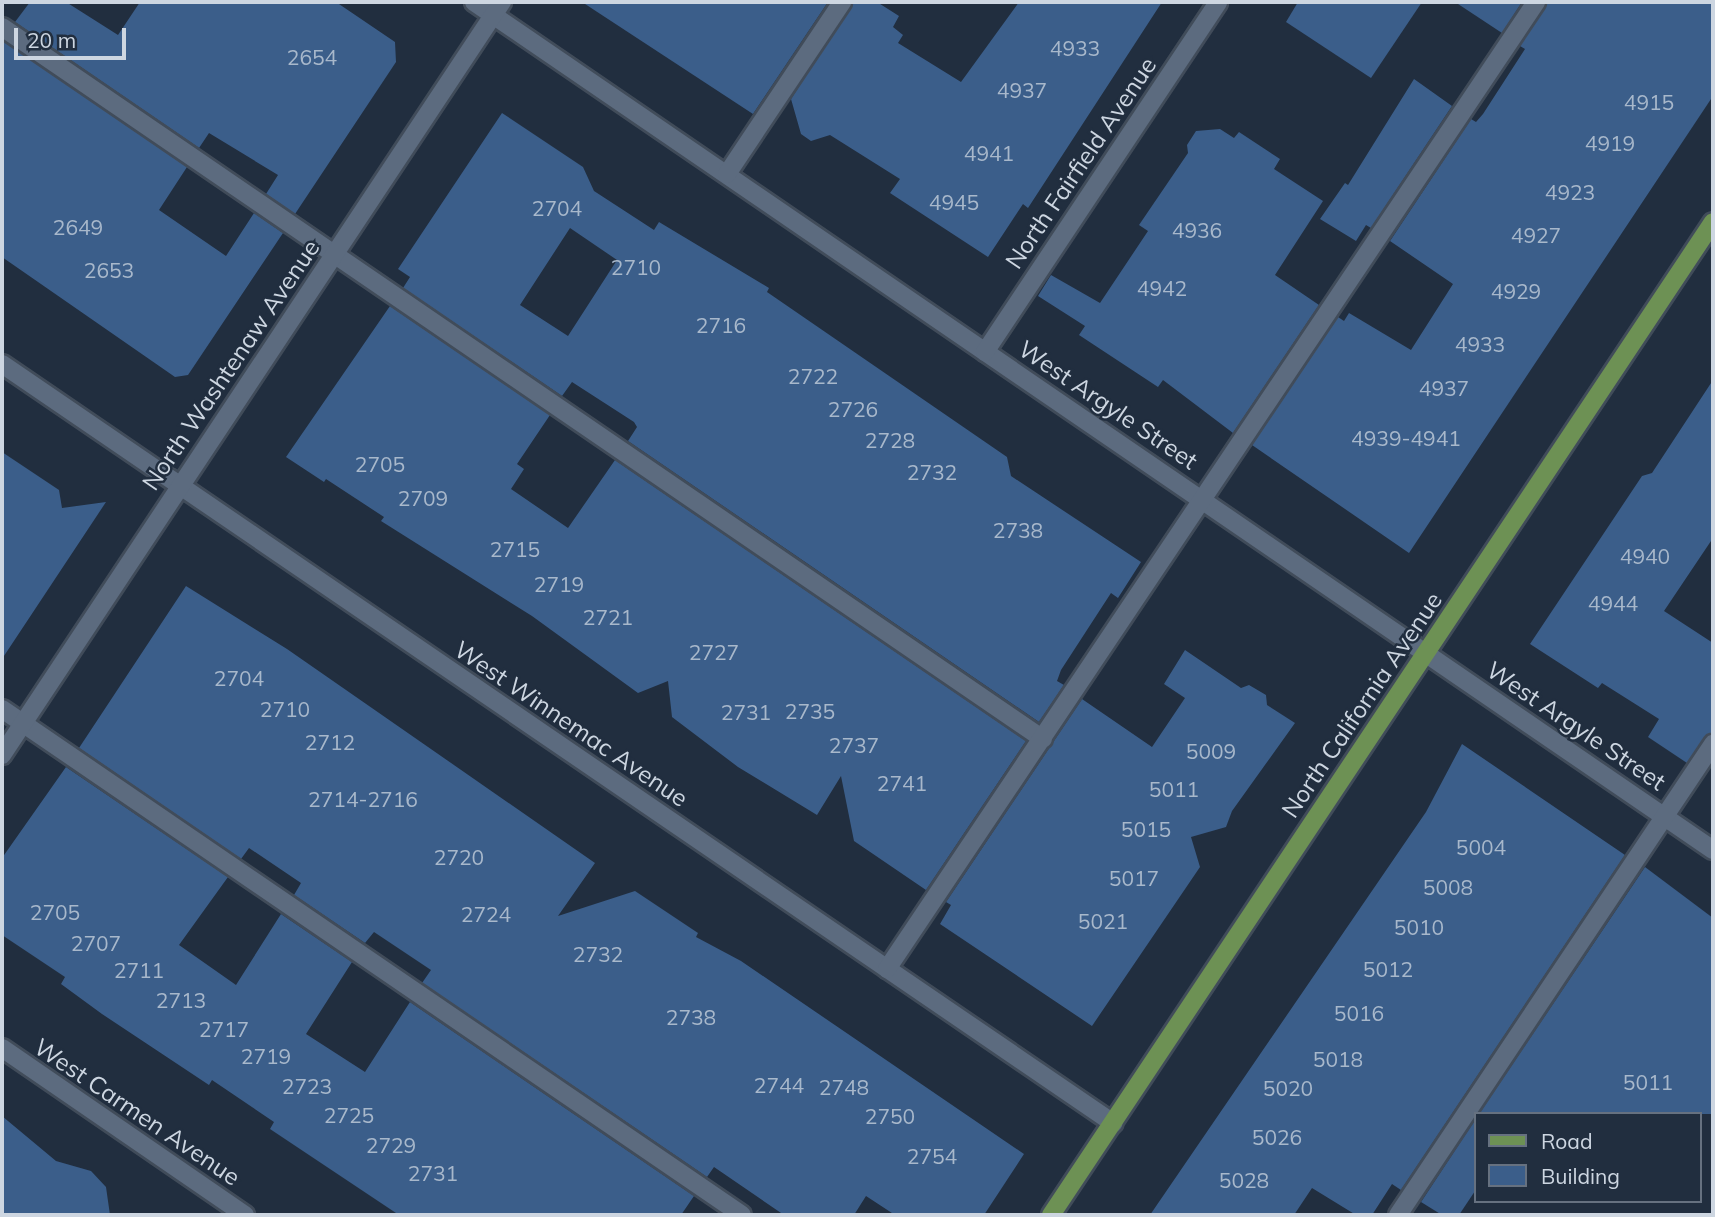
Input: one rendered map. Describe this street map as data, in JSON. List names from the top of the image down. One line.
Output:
{"streets":{"main road":["North California Avenue"],"street":["North Fairfield Avenue","North Washtenaw Avenue","West Argyle Street","West Winnemac Avenue","West Carmen Avenue"]},"crossings":[["North Fairfield Avenue","West Argyle Street"],["North Washtenaw Avenue","West Argyle Street"],["North Washtenaw Avenue","West Winnemac Avenue"],["West Argyle Street","North California Avenue"],["North California Avenue","West Winnemac Avenue"]],"house_numbers":["4933","2654","4937","4915","4919","4941","4923","4945","2704","2649","4936","4927","2710","2653","4942","4929","2716","4933","2722","4937","2726","4939-4941","2728","2705","2732","2709","2738","2715","4940","2719","4944","2721","2727","2704","2710","2735","2731","2712","2737","5009","2741","5011","2714-2716","5015","5004","2720","5017","5008","2705","2724","5021","5010","2707","2732","5012","2711","2713","5016","2738","2717","2719","5018","5011","2744","2723","2748","5020","2725","2750","5026","2729","2754","2731","5028"],"legend":["Road","Building"],"scale_bar":"20 m"}
